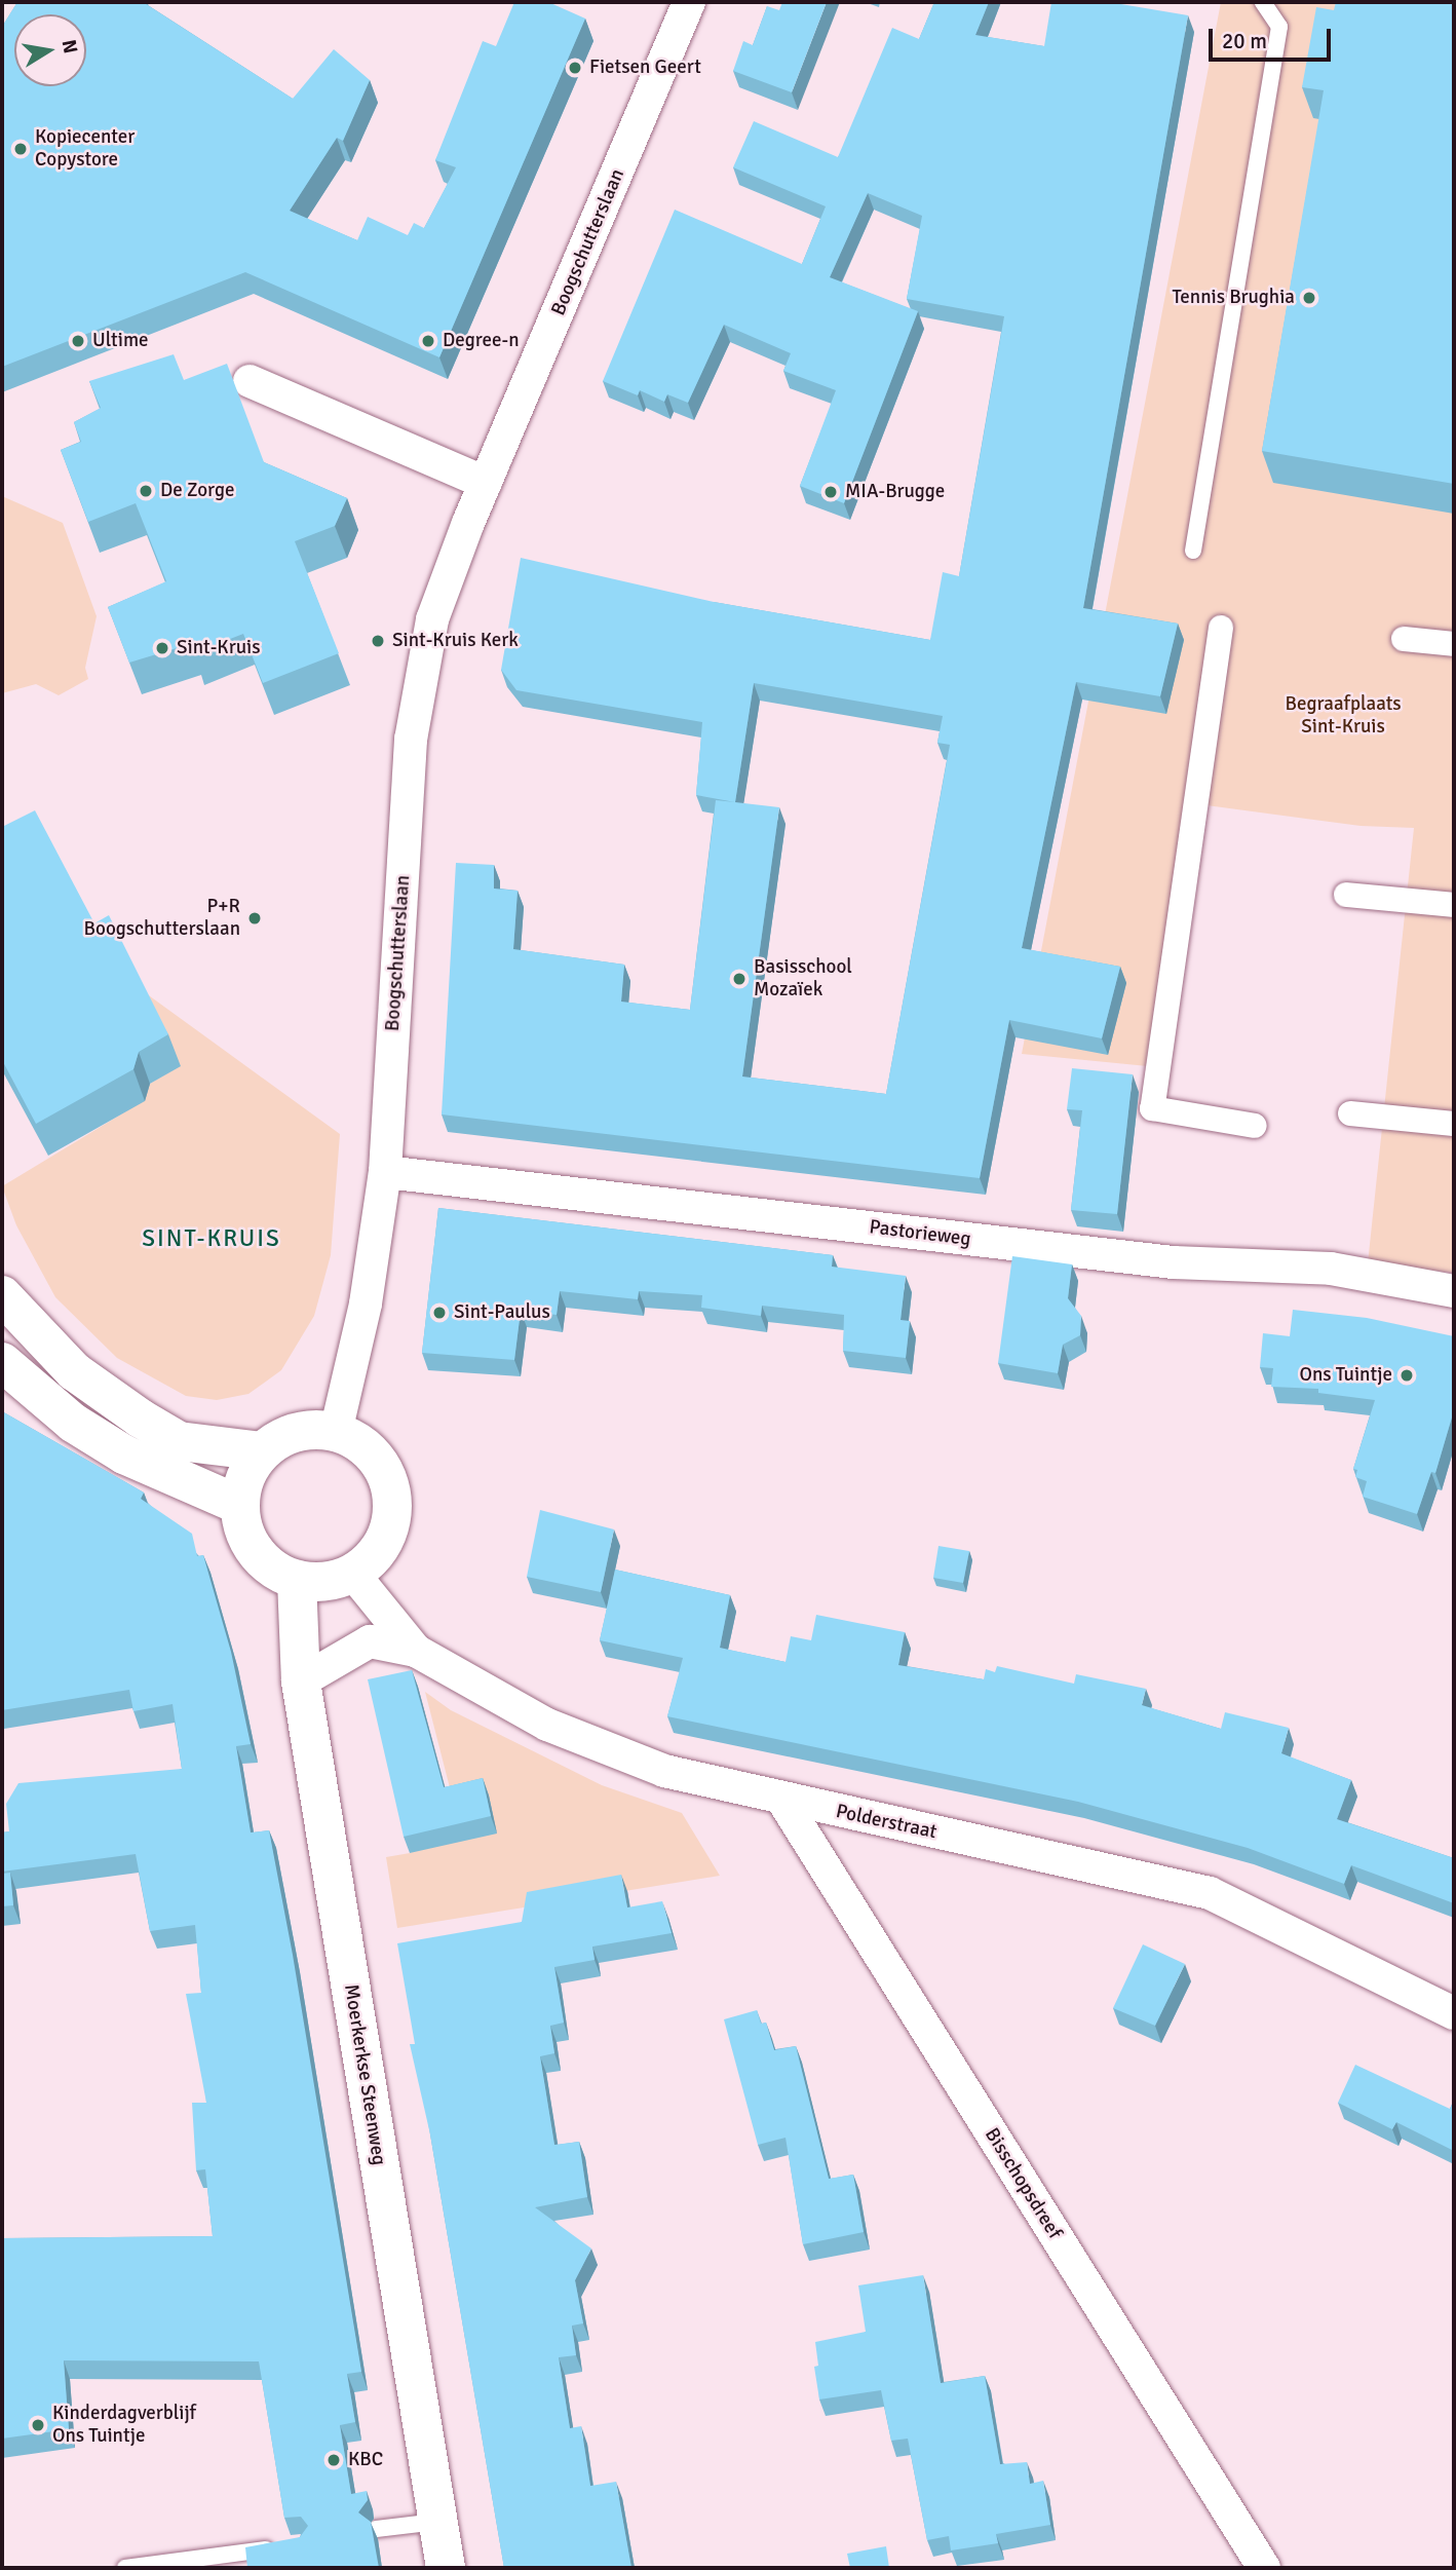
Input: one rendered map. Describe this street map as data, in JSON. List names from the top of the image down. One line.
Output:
{"streets":{"street":["Boogschutterslaan","Pastorieweg","Polderstraat","Moerkerkse Steenweg","Bisschopsdreef"]},"crossings":[["Boogschutterslaan","Pastorieweg"],["Boogschutterslaan","Polderstraat"],["Boogschutterslaan","Moerkerkse Steenweg"],["Polderstraat","Moerkerkse Steenweg"],["Polderstraat","Bisschopsdreef"]],"districts":["SINT-KRUIS"],"parks":["Begraafplaats Sint-Kruis"],"places":["Fietsen Geert","Kopiecenter Copystore","Tennis Brughia","Ultime","Degree-n","De Zorge","MIA-Brugge","Sint-Kruis Kerk","Sint-Kruis","P+R Boogschutterslaan","Basisschool Mozaïek","Sint-Paulus","Ons Tuintje","Kinderdagverblijf Ons Tuintje","KBC"],"scale_bar":"20 m","north":"right"}
